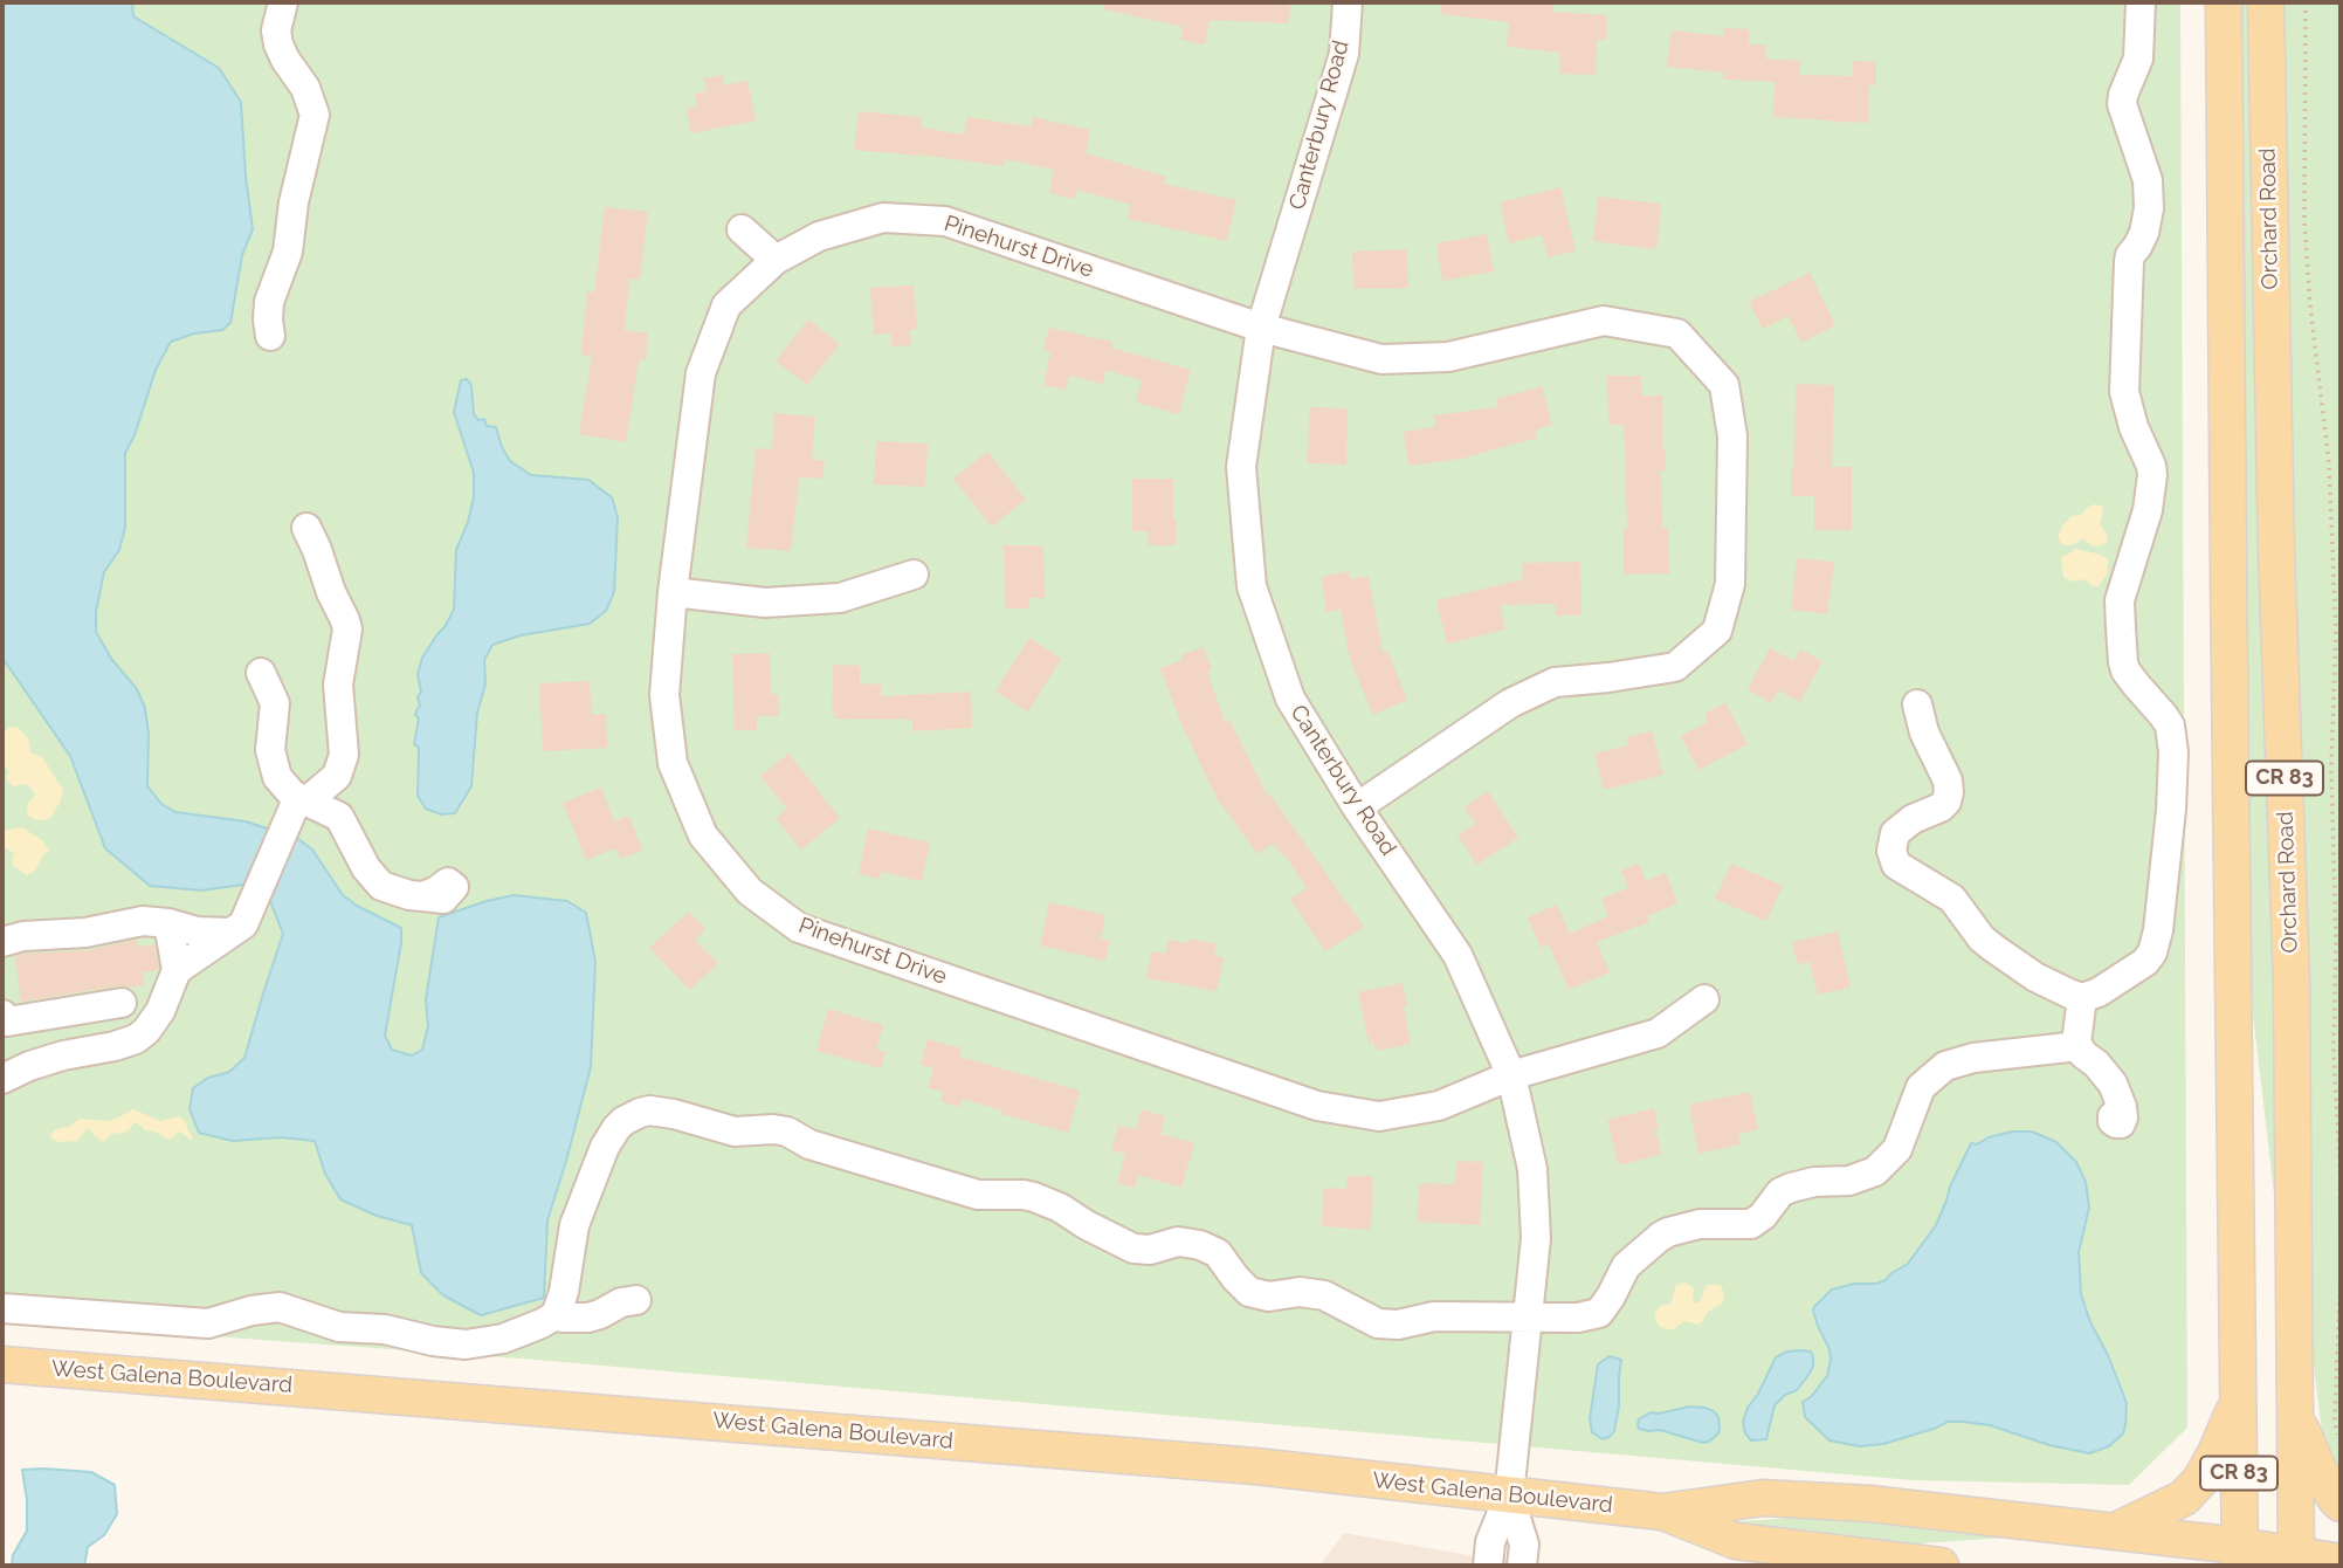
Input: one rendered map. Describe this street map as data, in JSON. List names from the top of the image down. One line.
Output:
{"streets":{"main road":["Orchard Road","CR 83","West Galena Boulevard"],"street":["Canterbury Road","Pinehurst Drive"]},"crossings":[["Canterbury Road","Pinehurst Drive"],["Canterbury Road","West Galena Boulevard"],["Orchard Road","West Galena Boulevard"]]}
